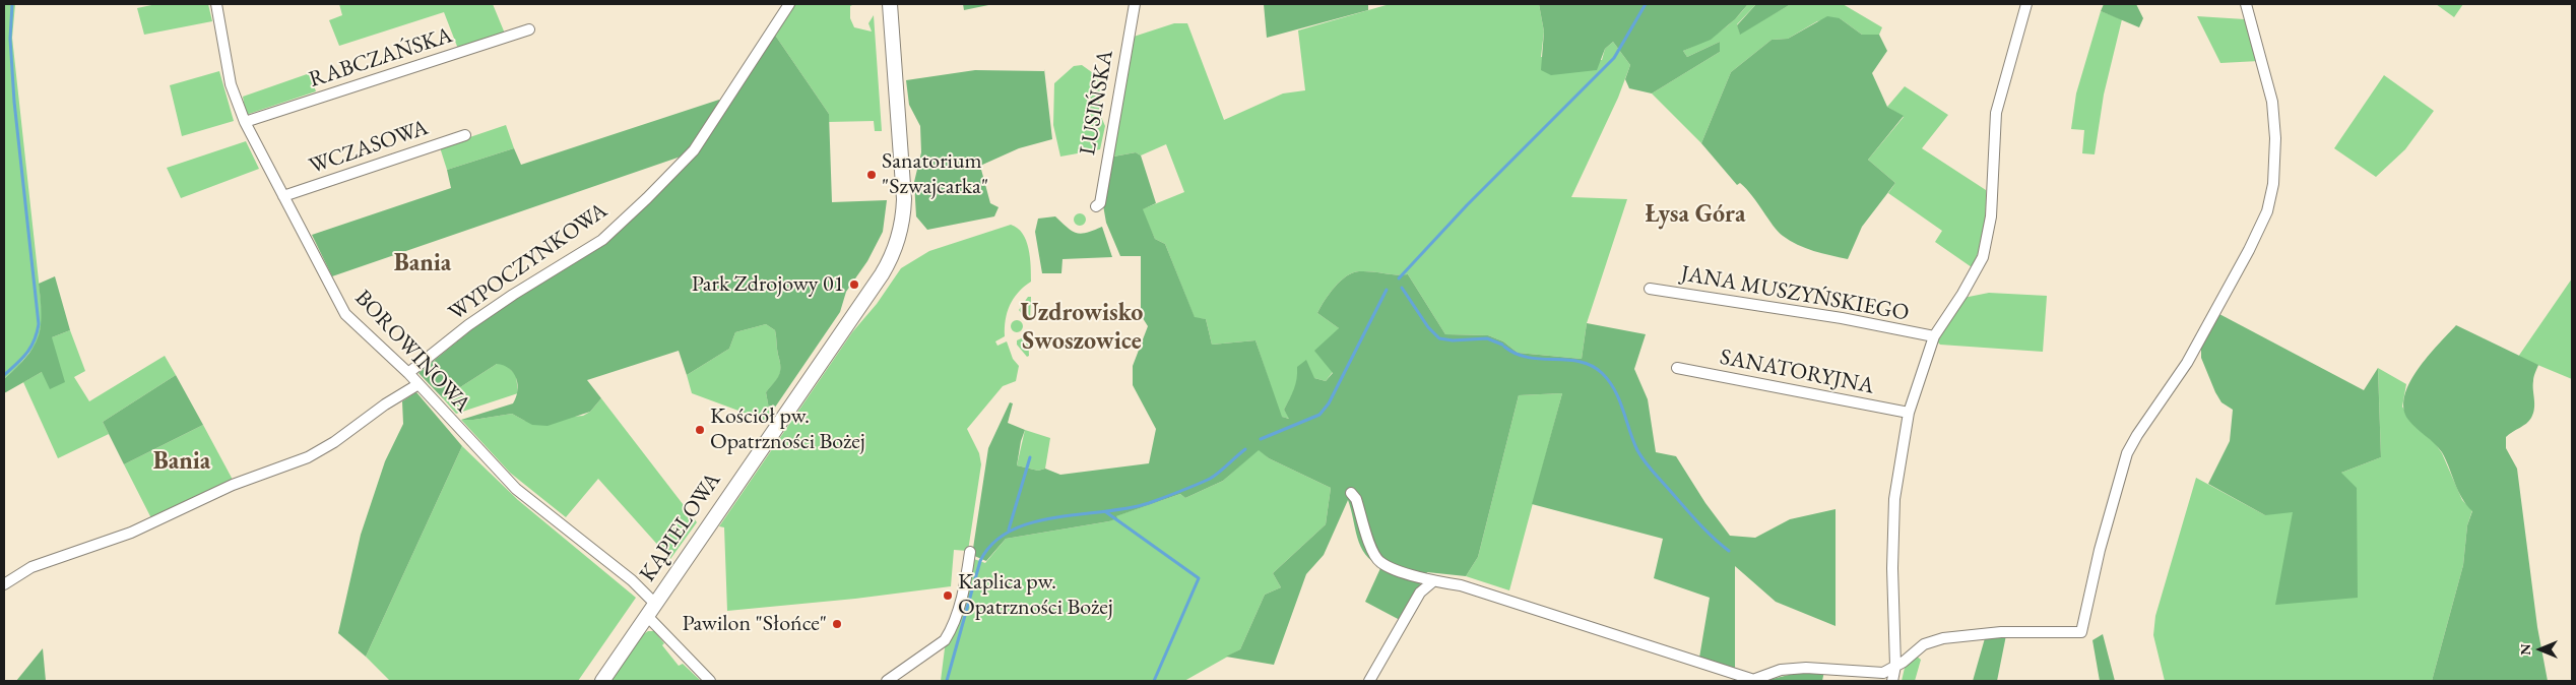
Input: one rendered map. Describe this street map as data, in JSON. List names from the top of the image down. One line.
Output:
{"streets":{"street":["RABCZAŃSKA","LUSIŃSKA","WCZASOWA","WYPOCZYNKOWA","JANA MUSZYŃSKIEGO","BOROWINOWA","SANATORYJNA","KĄPIELOWA"]},"crossings":[["RABCZAŃSKA","BOROWINOWA"],["WCZASOWA","BOROWINOWA"],["WYPOCZYNKOWA","BOROWINOWA"],["BOROWINOWA","KĄPIELOWA"]],"districts":["Łysa Góra","Bania","Uzdrowisko Swoszowice","Bania"],"places":["Sanatorium \"Szwajcarka\"","Park Zdrojowy 01","Kościół pw. Opatrzności Bożej","Kaplica pw. Opatrzności Bożej","Pawilon \"Słońce\""],"north":"left"}
